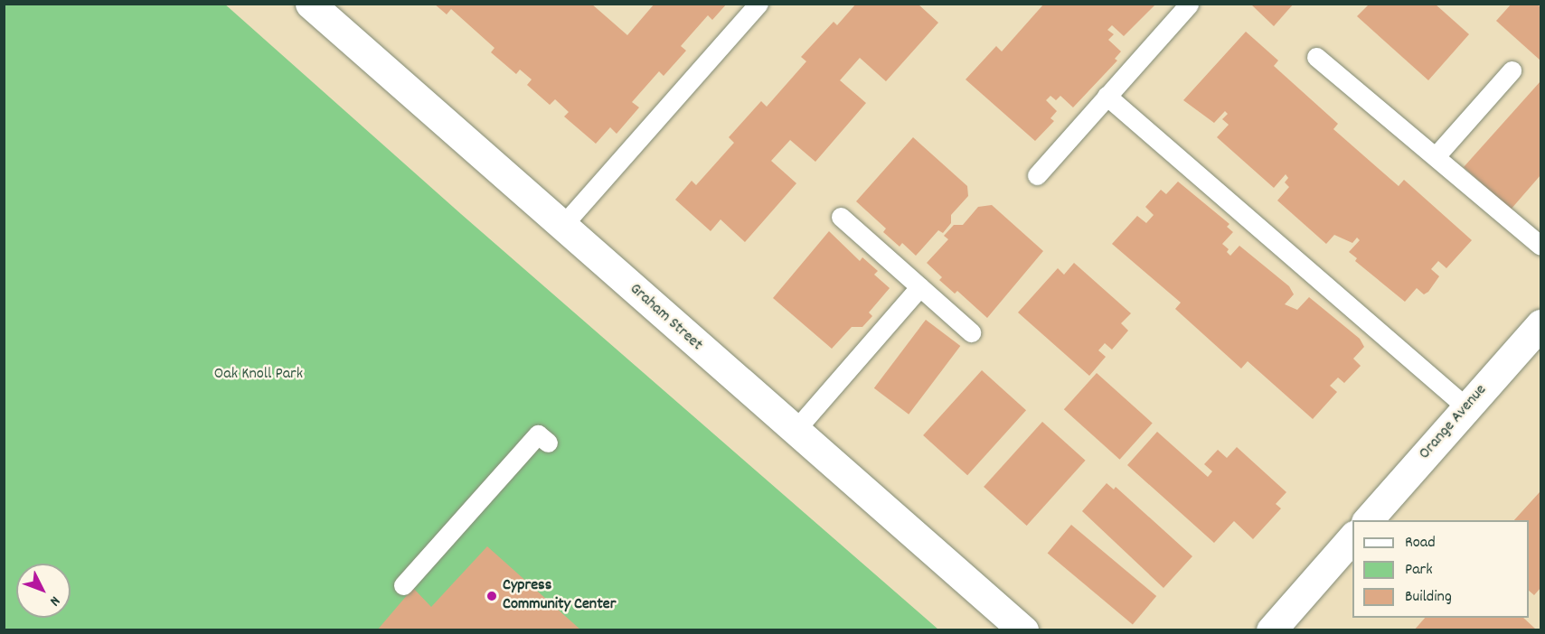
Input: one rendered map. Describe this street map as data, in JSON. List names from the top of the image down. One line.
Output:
{"streets":{"street":["Graham Street","Orange Avenue"]},"parks":["Oak Knoll Park"],"places":["Cypress Community Center"],"legend":["Road","Park","Building"],"north":"bottom right"}
